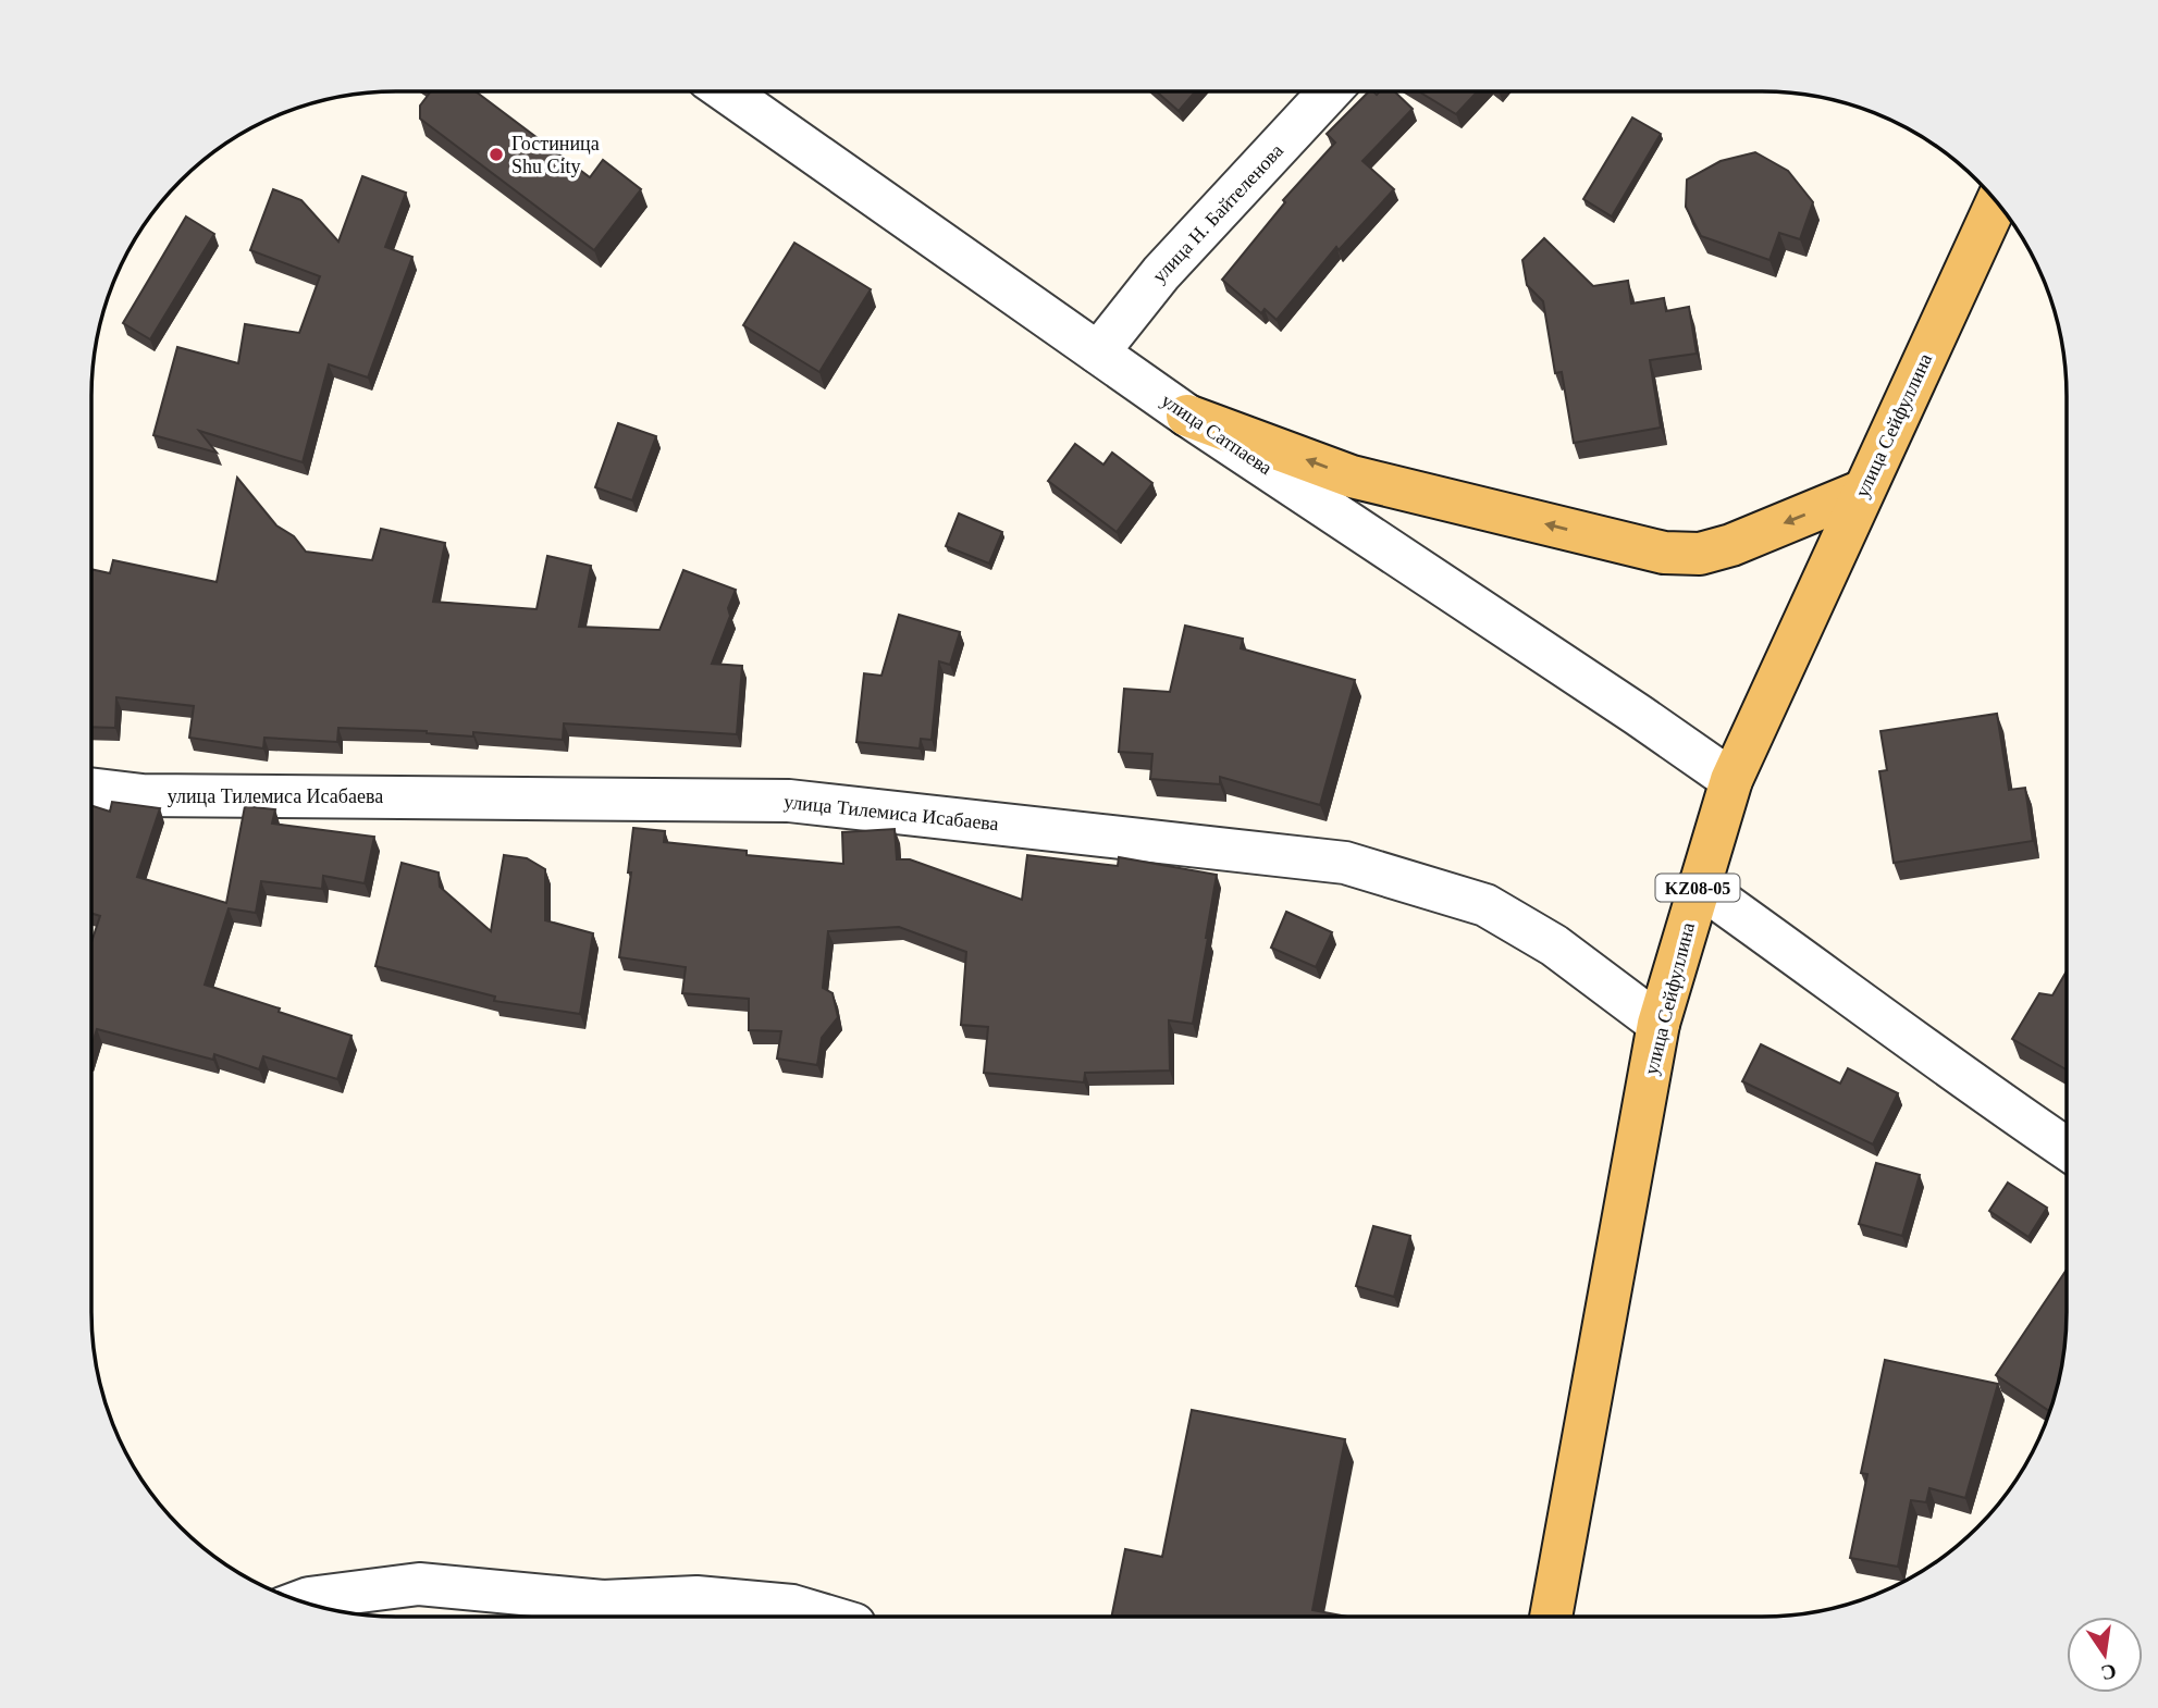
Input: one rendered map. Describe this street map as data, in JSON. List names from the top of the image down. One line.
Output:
{"streets":{"main road":["улица Сейфуллина","KZ08-05"],"street":["улица Н. Байтеленова","улица Сатпаева","улица Тилемиса Исабаева"]},"crossings":[["улица Н. Байтеленова","улица Сатпаева"],["улица Сейфуллина","улица Сатпаева"],["улица Сейфуллина","улица Тилемиса Исабаева"]],"places":["Гостиница Shu City"],"north":"bottom"}
